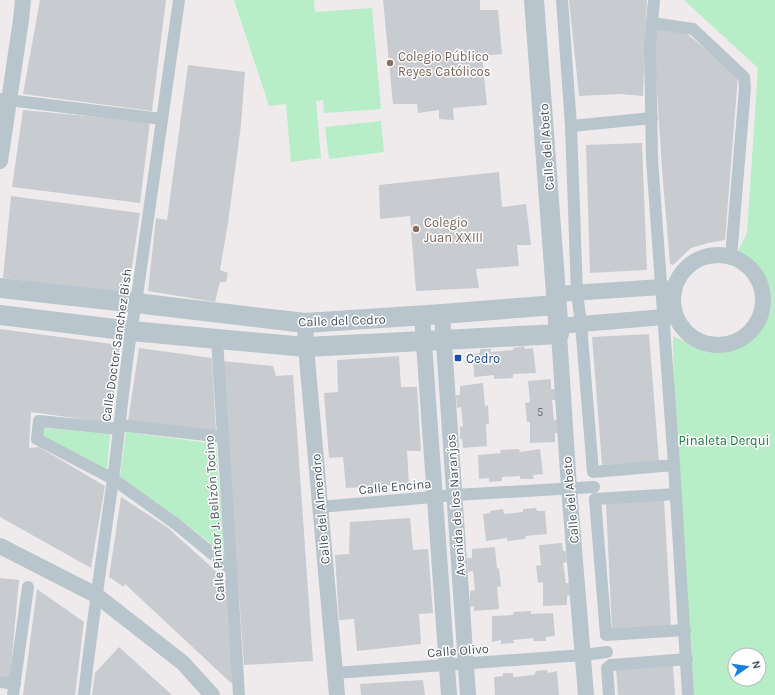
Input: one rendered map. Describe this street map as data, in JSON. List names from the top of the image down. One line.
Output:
{"streets":{"street":["Calle del Abeto","Calle del Cedro","Calle Doctor Sanchez Bish","Calle Encina","Avenida de los Naranjos","Calle del Almendro","Calle Pintor J. Belizón Tocino","Calle Olivo"]},"crossings":[["Calle del Abeto","Calle del Cedro"],["Calle del Abeto","Calle Encina"],["Calle del Abeto","Calle Olivo"],["Calle del Cedro","Calle Doctor Sanchez Bish"],["Calle del Cedro","Avenida de los Naranjos"],["Calle del Cedro","Calle del Almendro"],["Calle del Cedro","Calle Pintor J. Belizón Tocino"],["Calle Encina","Avenida de los Naranjos"],["Calle Encina","Calle del Almendro"],["Avenida de los Naranjos","Calle Olivo"],["Calle del Almendro","Calle Olivo"]],"parks":["Pinaleta Derqui"],"places":{"other":["Colegio Público Reyes Católicos","Colegio Juan XXIII"],"transit":["Cedro"]},"house_numbers":["5"],"north":"right"}
